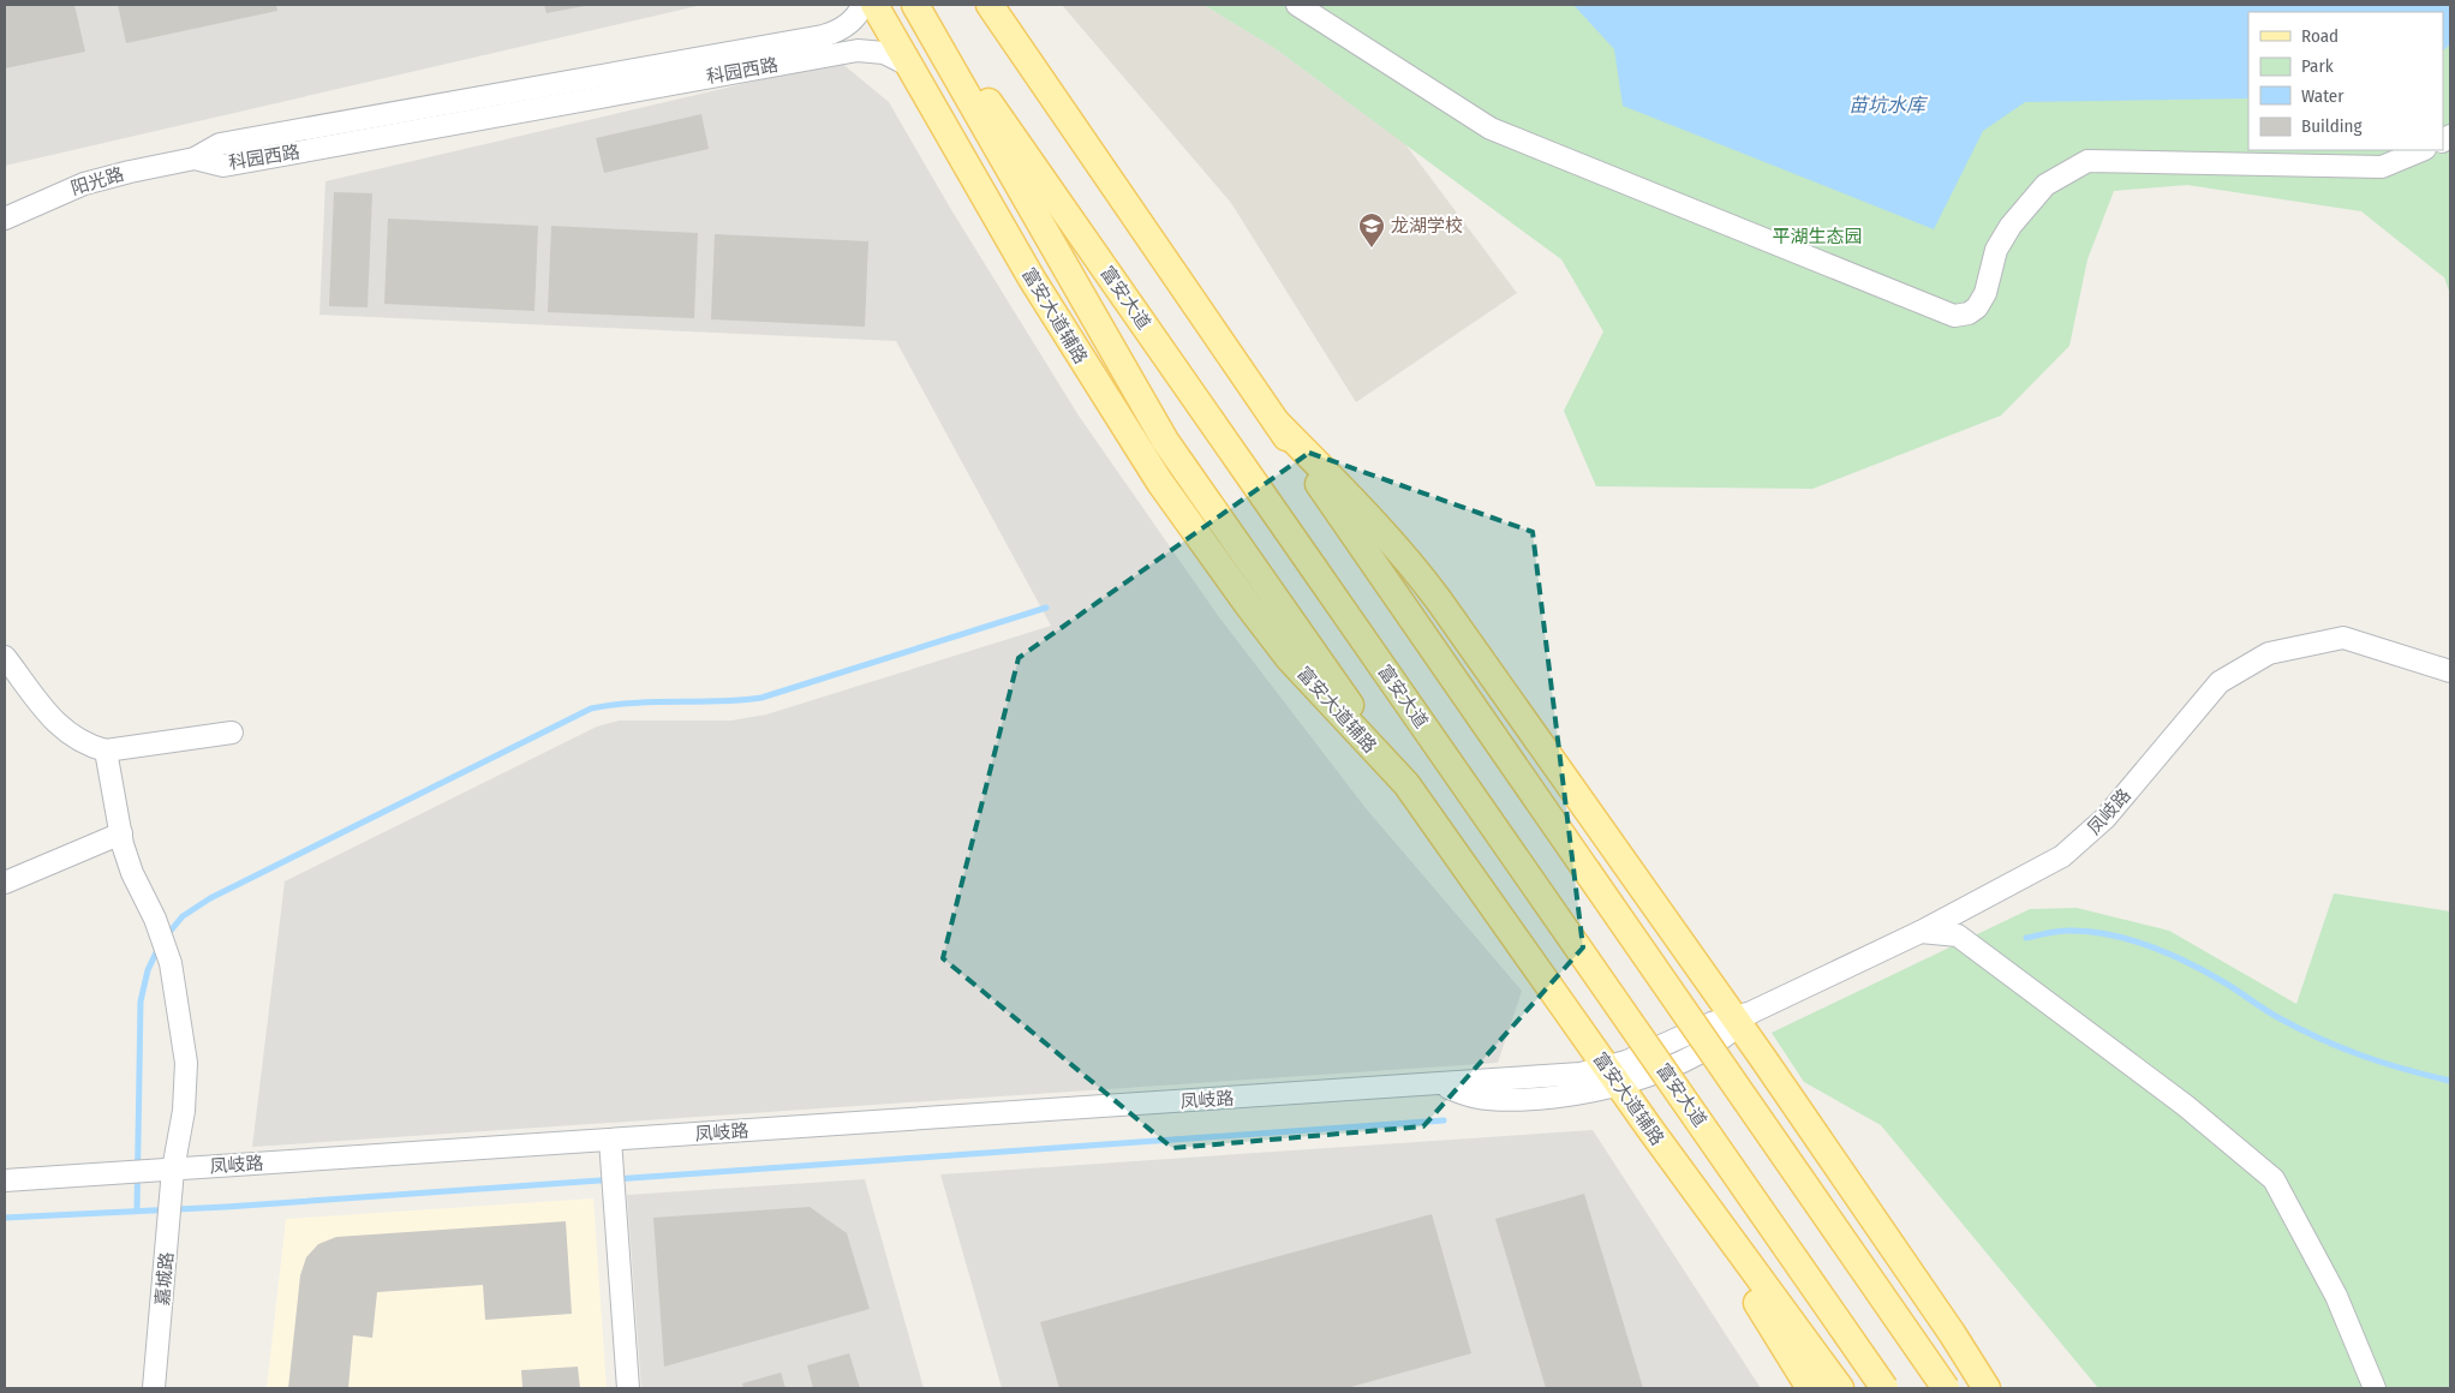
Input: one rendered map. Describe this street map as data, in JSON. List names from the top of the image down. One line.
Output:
{"streets":{"main road":["富安大道","富安大道辅路"],"street":["科园西路","阳光路","凤岐路","嘉城路"]},"crossings":[["科园西路","阳光路"],["科园西路","富安大道辅路"],["富安大道辅路","凤岐路"],["凤岐路","嘉城路"]],"water":["苗坑水库"],"parks":["平湖生态园"],"places":{"school or university":["龙湖学校"]},"legend":["Road","Park","Water","Building"]}
